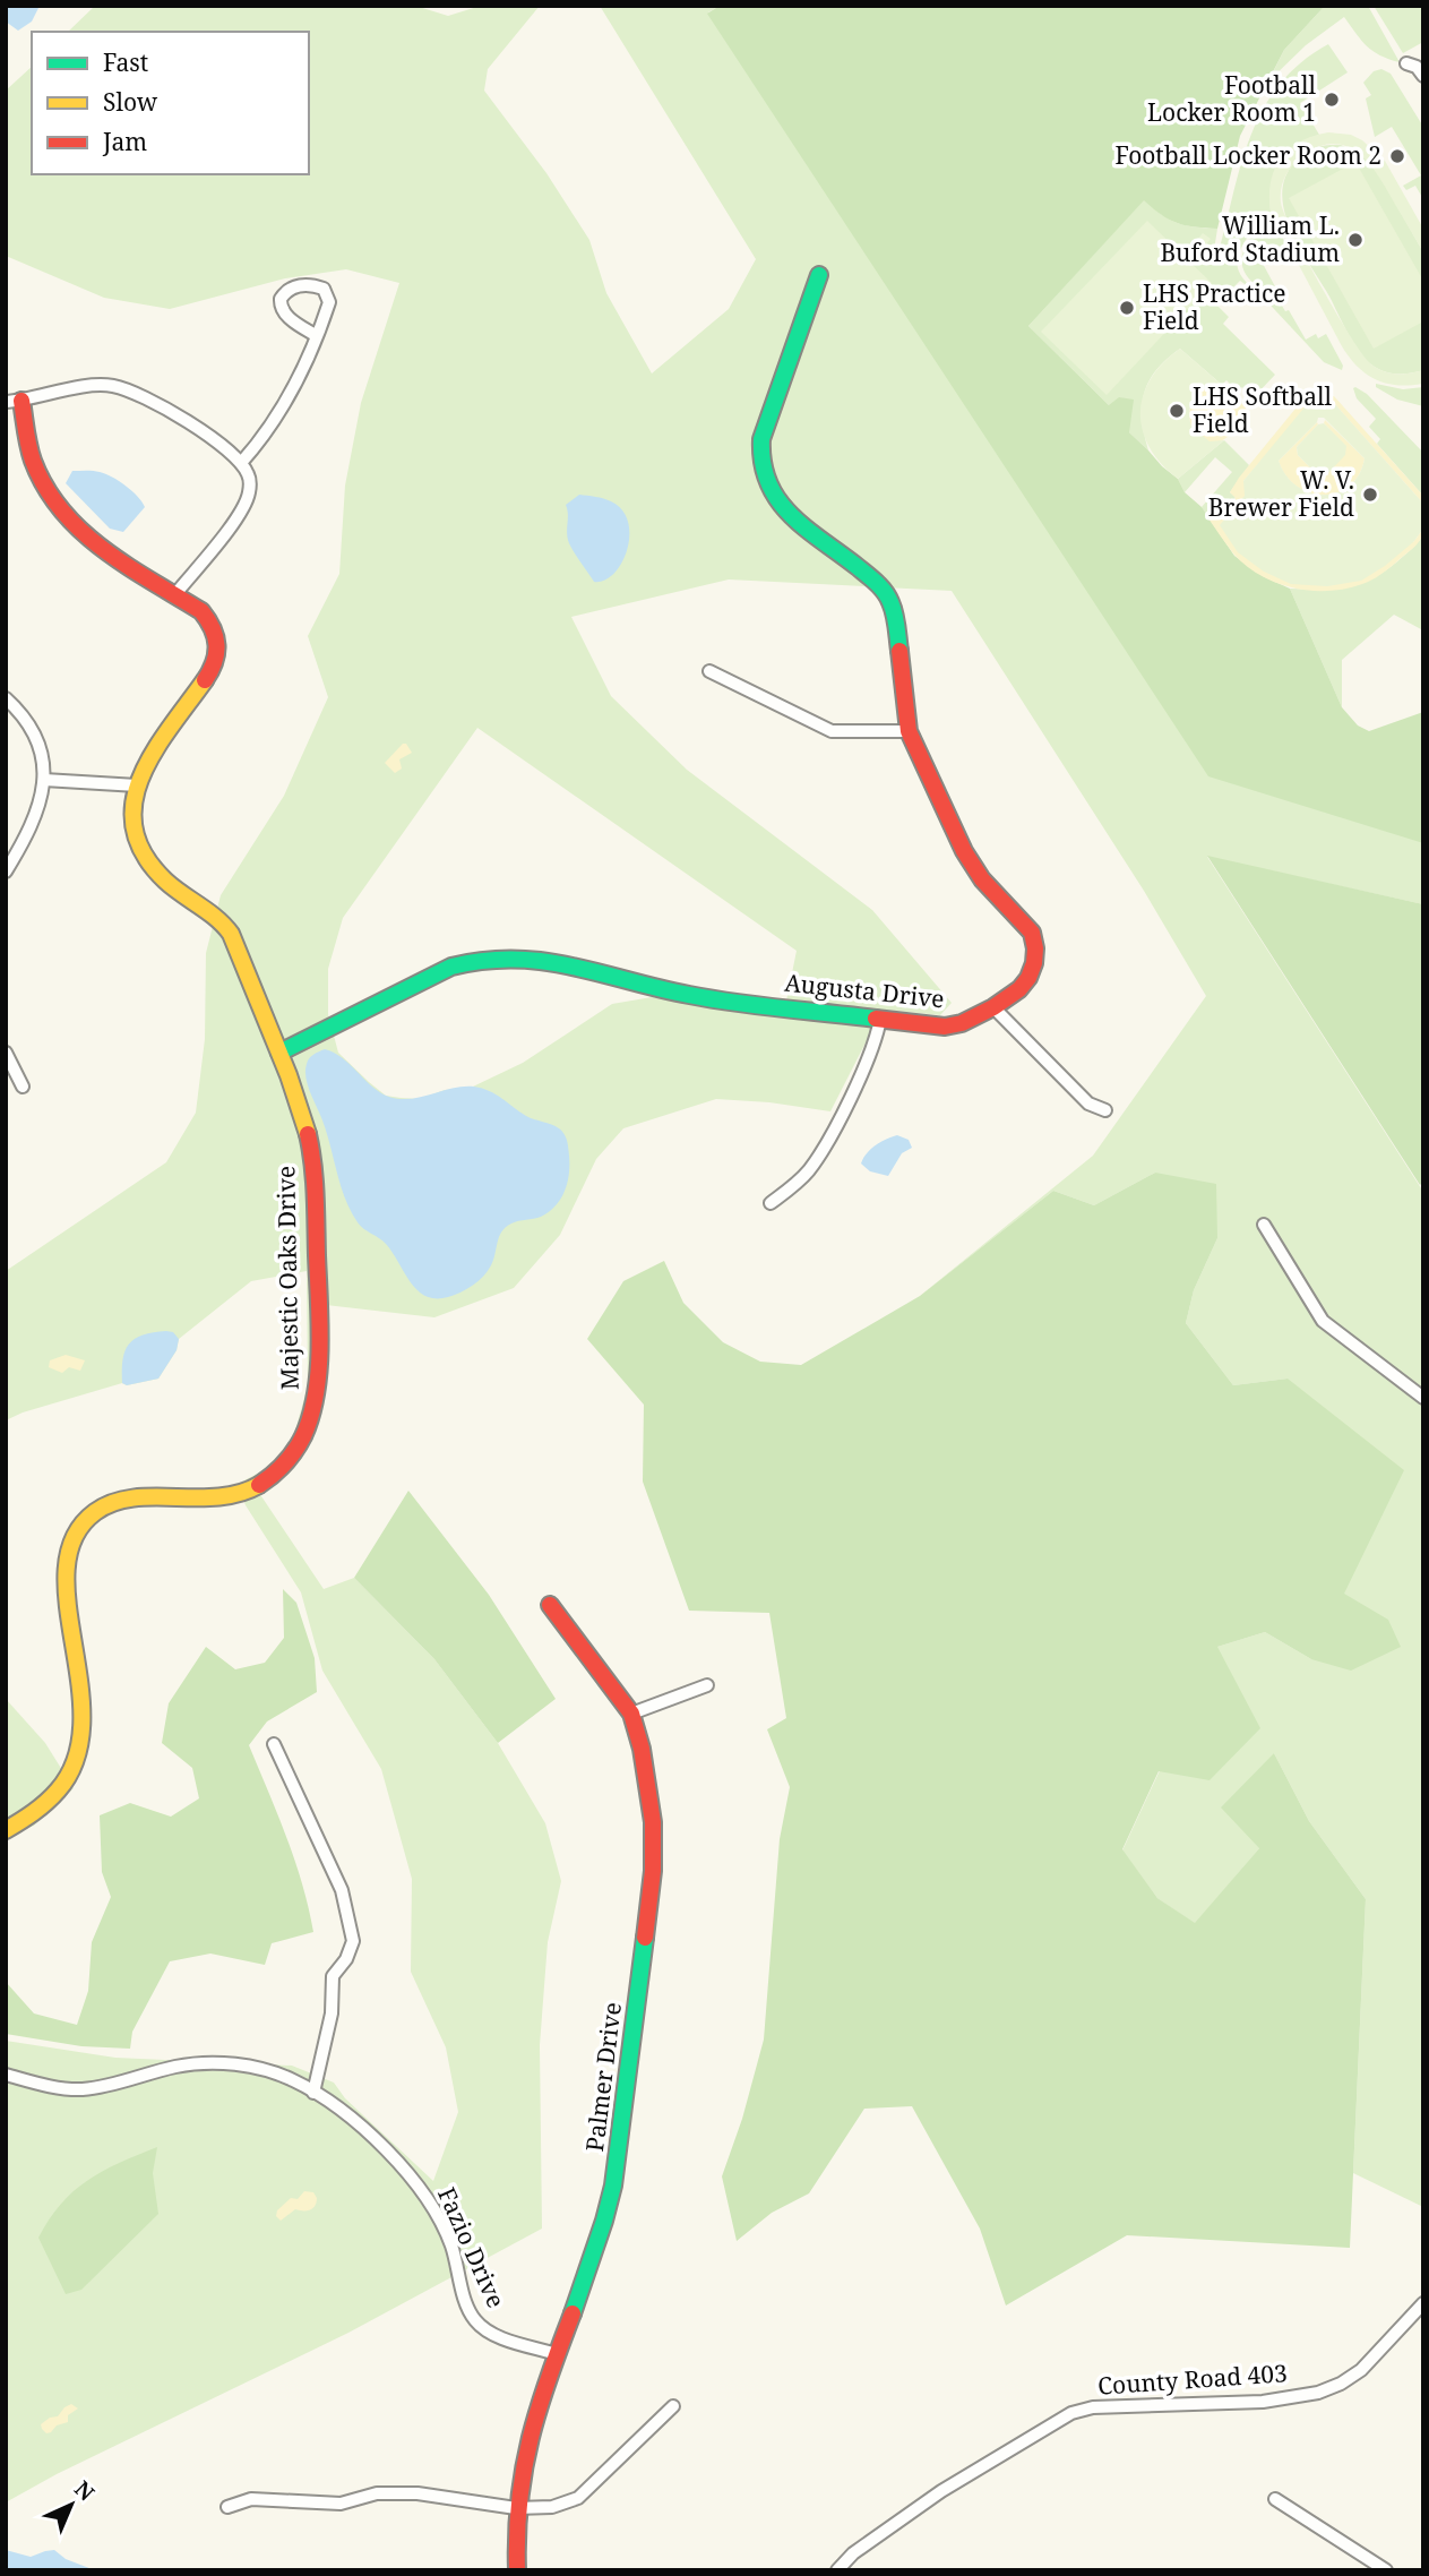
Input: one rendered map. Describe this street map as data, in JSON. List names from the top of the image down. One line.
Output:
{"streets":{"street":["Augusta Drive","Majestic Oaks Drive","Palmer Drive","Fazio Drive","County Road 403"]},"crossings":[["Augusta Drive","Majestic Oaks Drive"],["Palmer Drive","Fazio Drive"]],"places":["Football Locker Room 1","Football Locker Room 2","William L. Buford Stadium","LHS Practice Field","LHS Softball Field","W. V. Brewer Field"],"legend":["Fast","Slow","Jam"],"north":"top right"}
